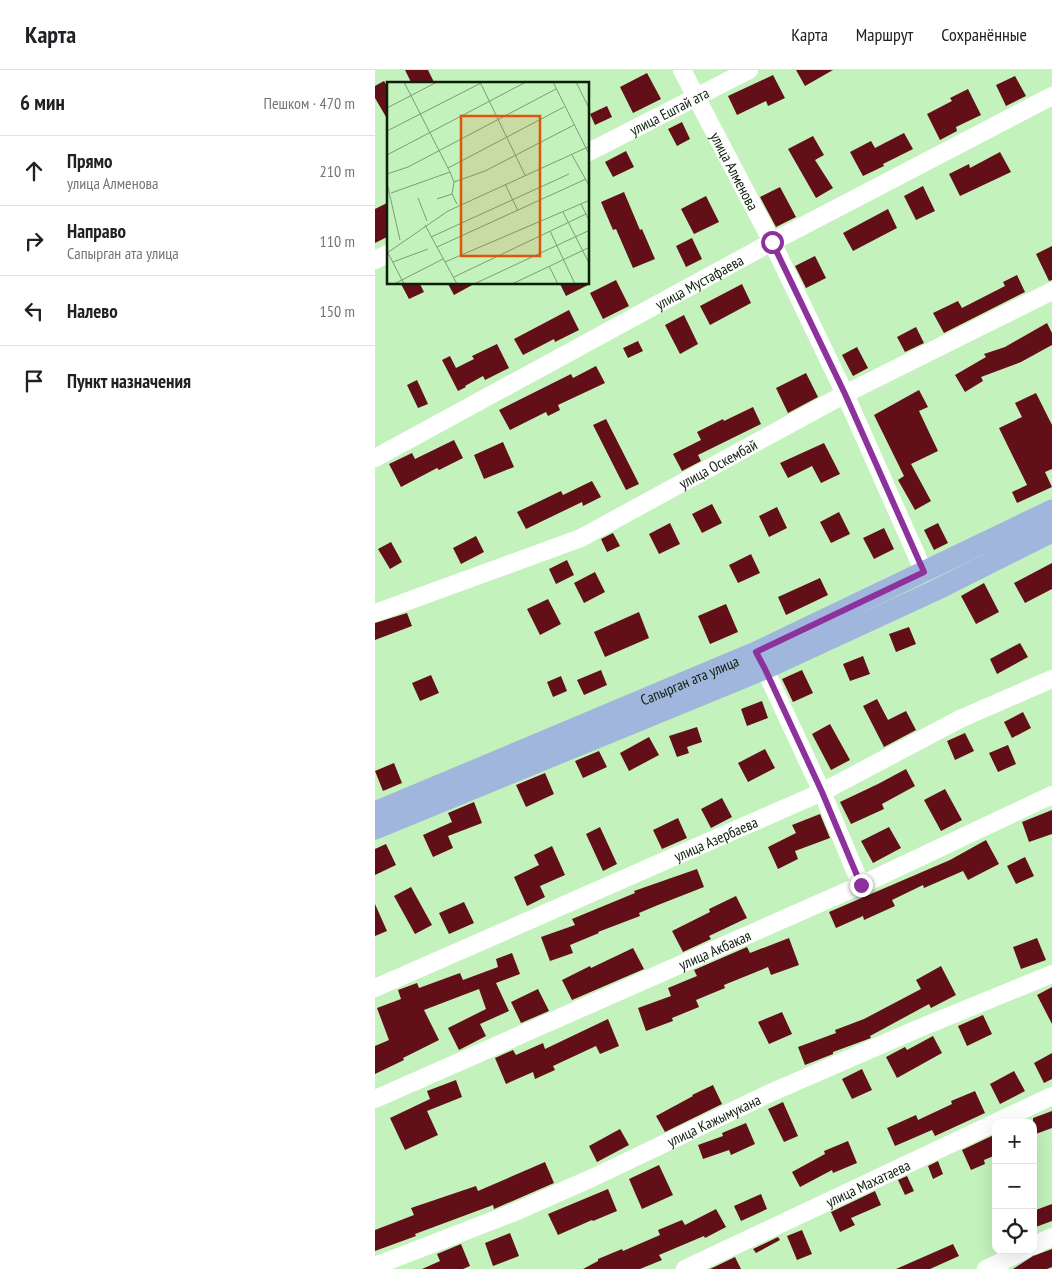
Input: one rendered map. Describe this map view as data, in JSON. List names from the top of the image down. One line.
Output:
{"streets":{"main road":["Сапырган ата улица"],"street":["улица Ештай ата","улица Алменова","улица Мустафаева","улица Оскембай","улица Азербаева","улица Акбакая","улица Кажымукана","улица Махатаева"]},"crossings":[["улица Ештай ата","улица Алменова"],["улица Алменова","улица Мустафаева"],["улица Алменова","улица Оскембай"],["улица Алменова","Сапырган ата улица"]],"page":{"header":"Карта","nav":["Карта","Маршрут","Сохранённые"],"heading":["6 мин","Пешком · 470 m"],"list":[["Прямо","улица Алменова","210 m"],["Направо","Сапырган ата улица","110 m"],["Налево","150 m"],"Пункт назначения"],"map_buttons":["+","−"]}}
